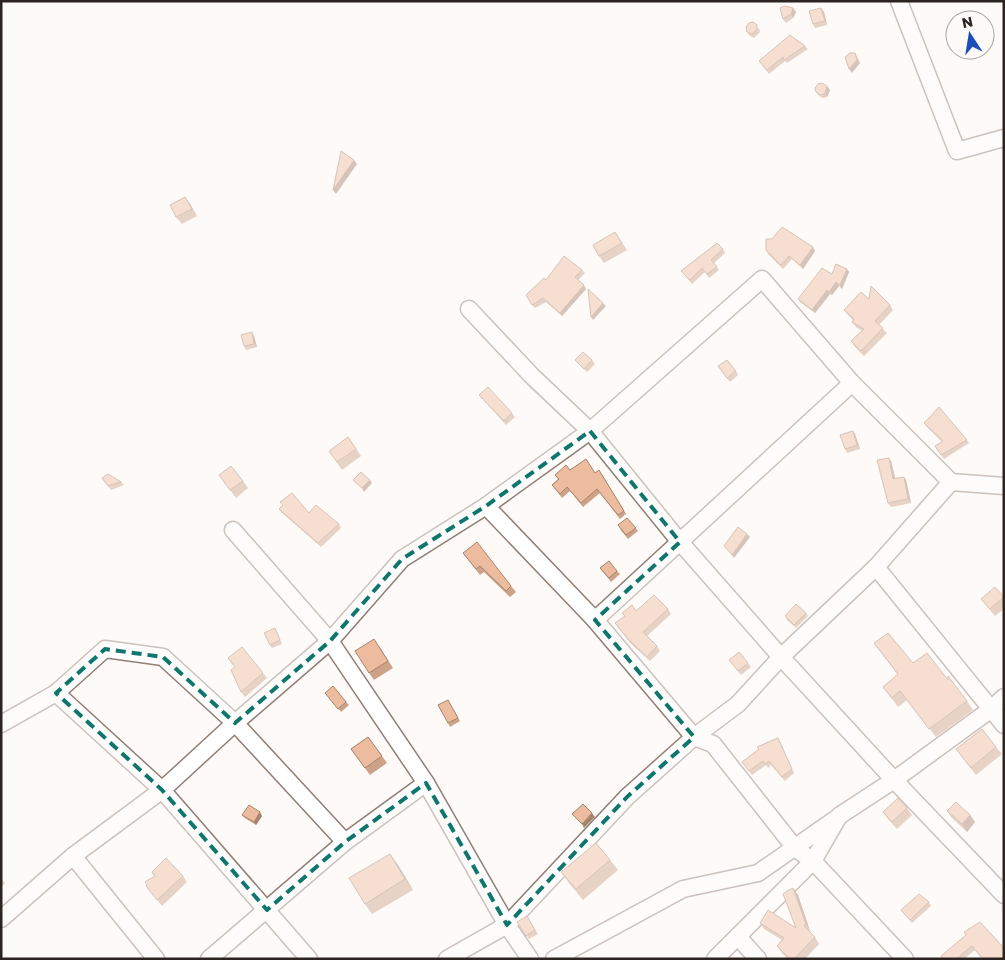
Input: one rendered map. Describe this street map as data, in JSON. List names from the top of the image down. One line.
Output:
{"north":"top"}
